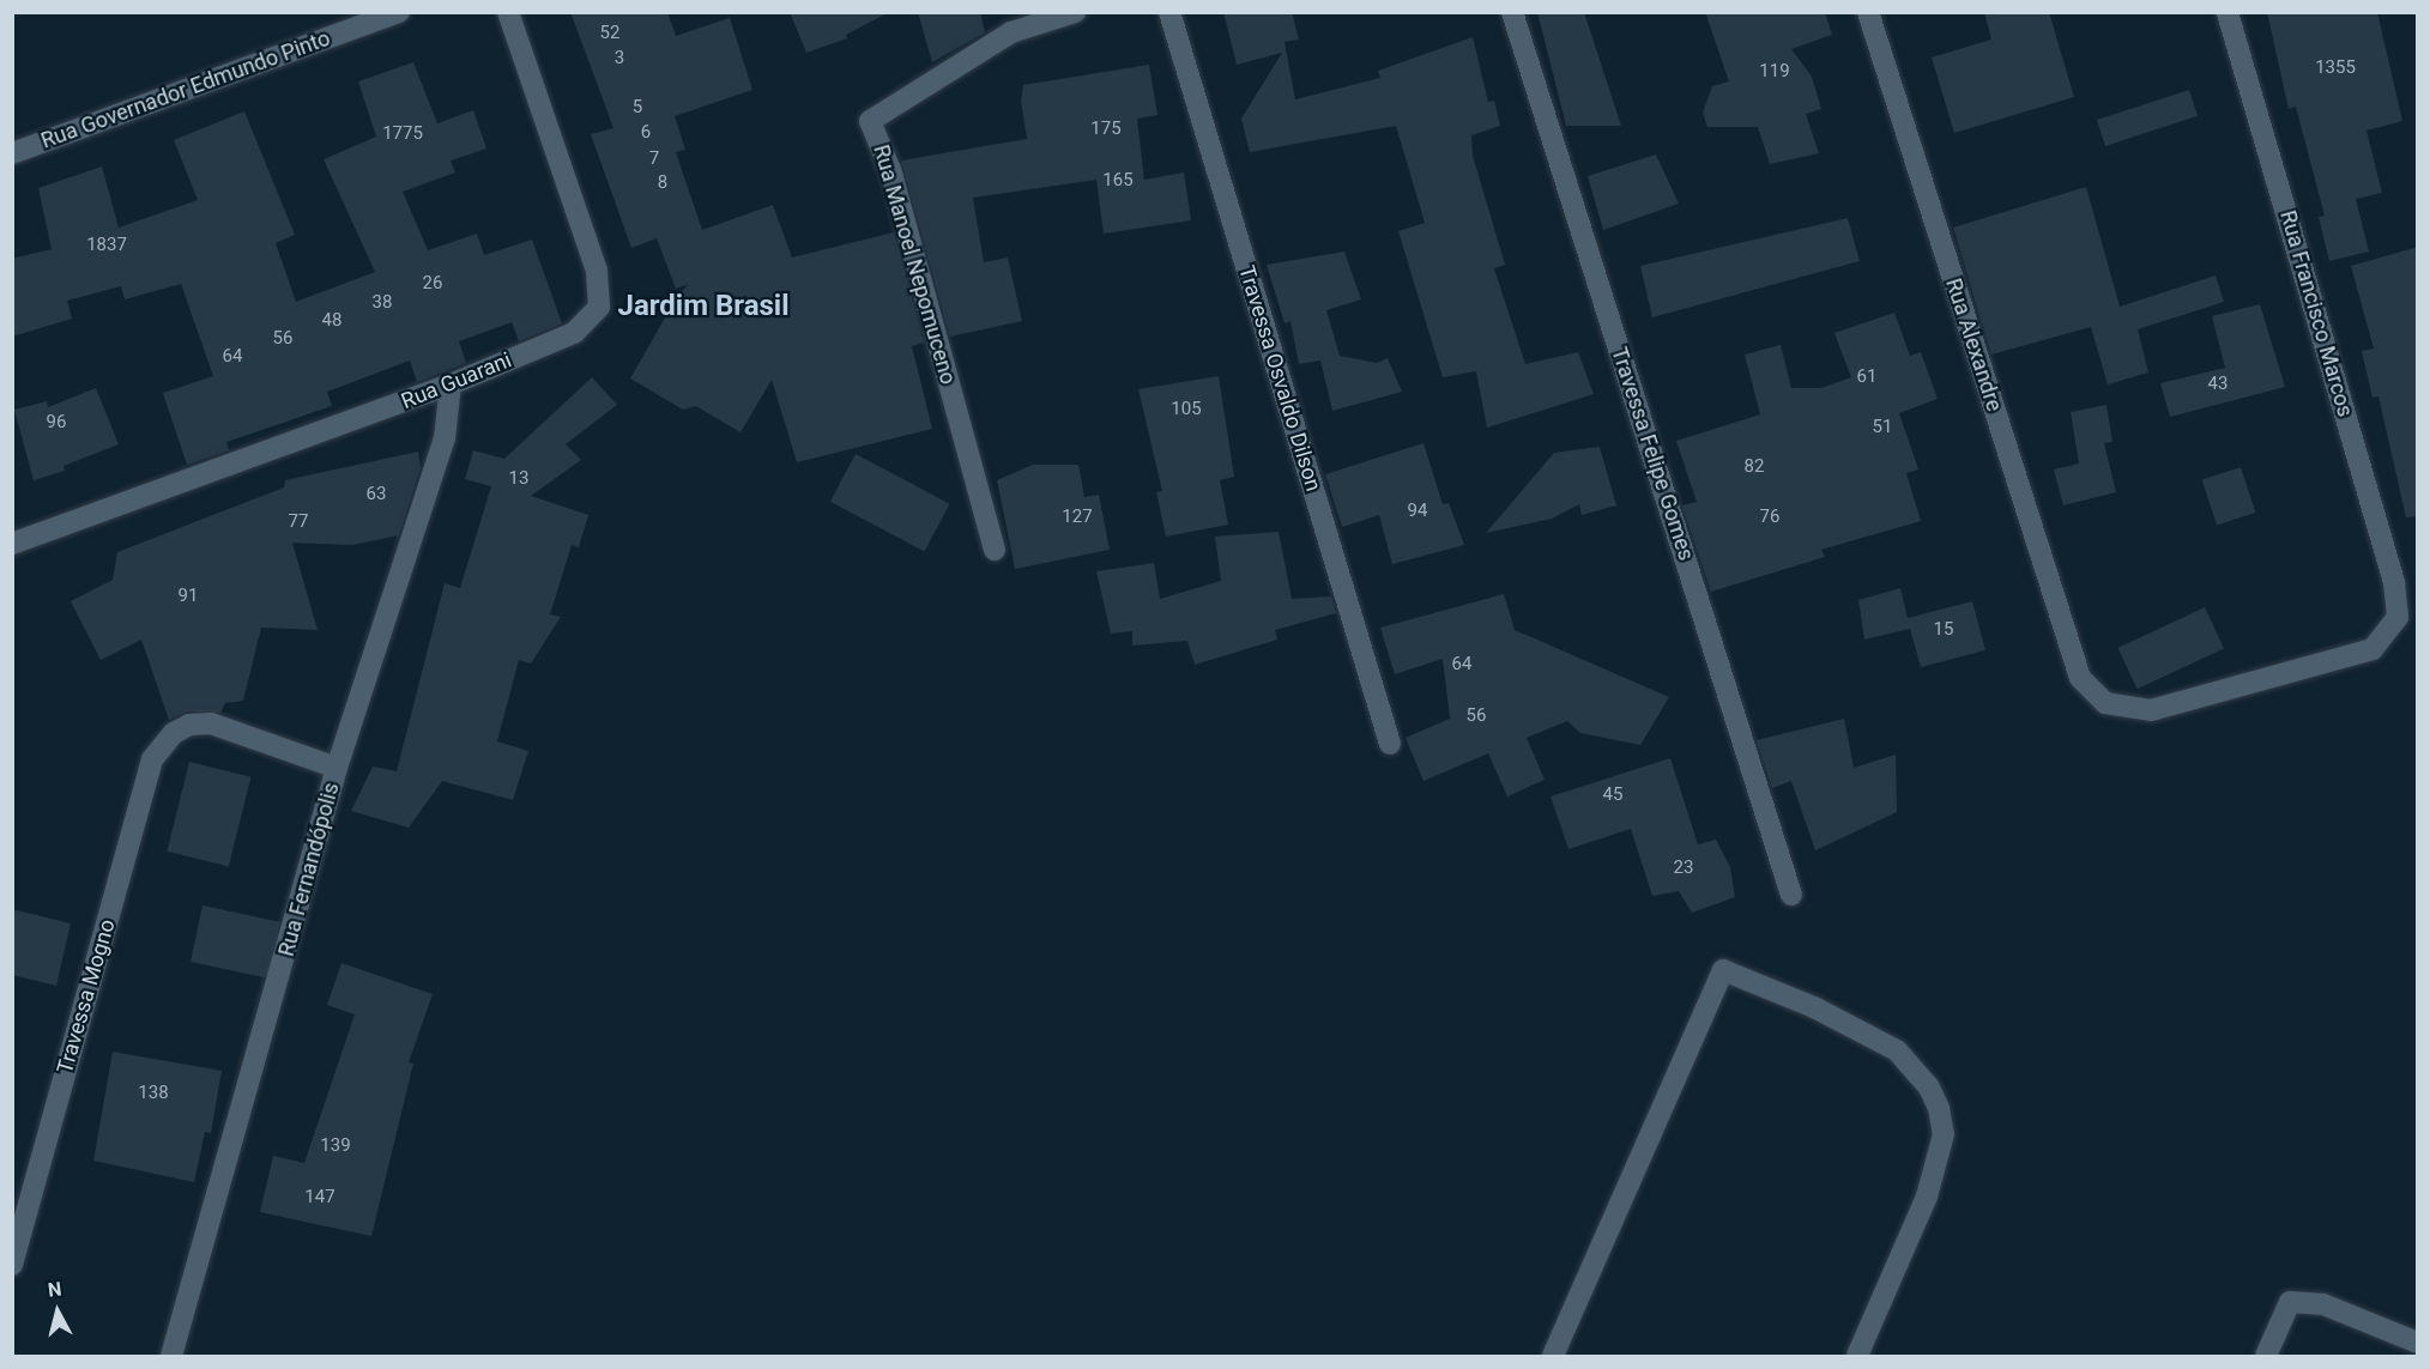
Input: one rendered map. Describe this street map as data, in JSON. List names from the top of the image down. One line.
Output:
{"streets":{"street":["Rua Governador Edmundo Pinto","Rua Manoel Nepomuceno","Rua Francisco Marcos","Rua Alexandre","Travessa Osvaldo Dilson","Rua Guarani","Travessa Felipe Gomes","Rua Fernandópolis","Travessa Mogno"]},"crossings":[["Rua Francisco Marcos","Rua Alexandre"],["Rua Guarani","Rua Fernandópolis"],["Rua Fernandópolis","Travessa Mogno"]],"districts":["Jardim Brasil"],"house_numbers":["52","3","1355","119","5","175","6","1775","7","165","8","1837","26","38","48","56","64","61","43","105","96","51","82","13","63","94","127","76","77","91","15","64","56","45","23","138","139","147"],"north":"top"}
